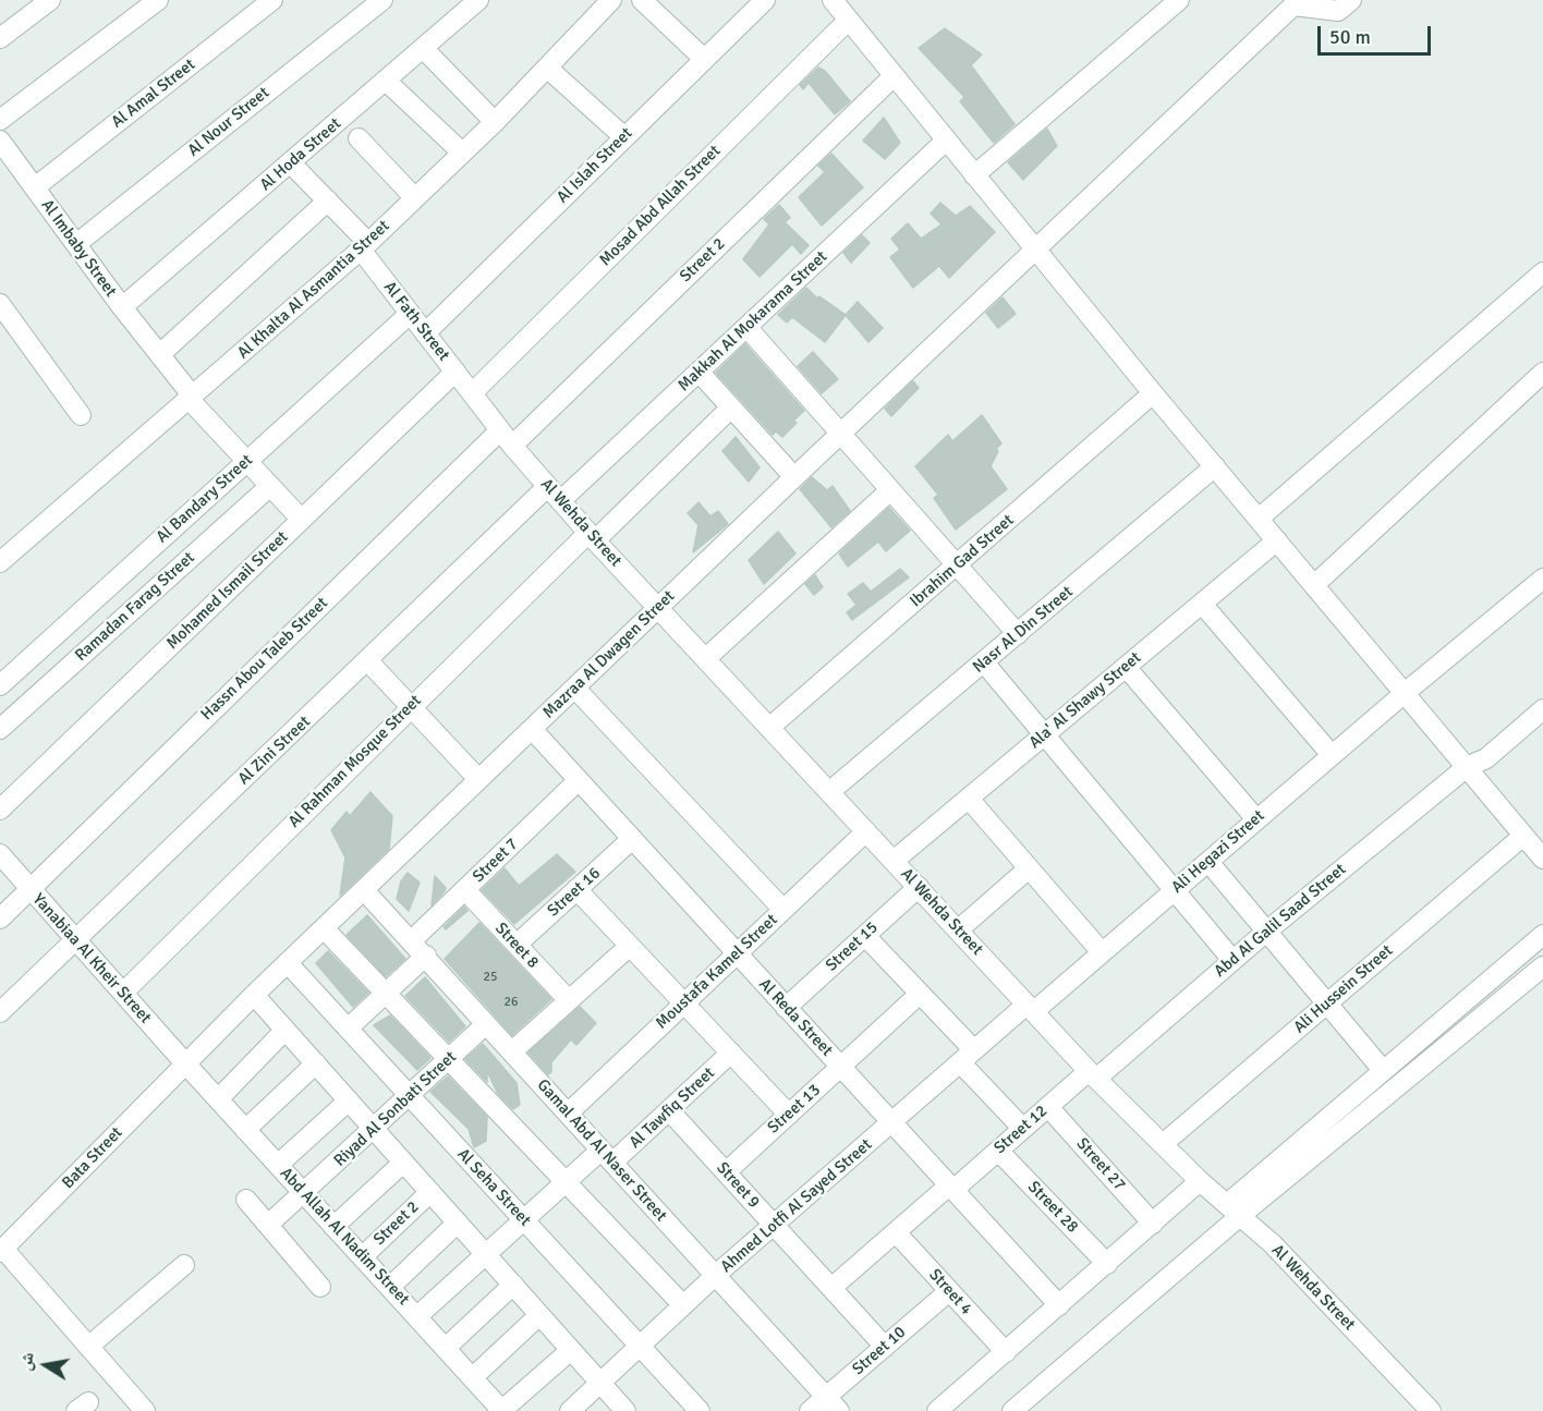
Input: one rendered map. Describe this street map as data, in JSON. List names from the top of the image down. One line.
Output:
{"streets":{"street":["Al Amal Street","Al Nour Street","Al Hoda Street","Al Islah Street","Mosad Abd Allah Street","Al Imbaby Street","Street 2","Al Khalta Al Asmantia Street","Al Fath Street","Makkah Al Mokarama Street","Al Bandary Street","Al Wehda Street","Ibrahim Gad Street","Mohamed Ismail Street","Ramadan Farag Street","Nasr Al Din Street","Mazraa Al Dwagen Street","Hassn Abou Taleb Street","Ala' Al Shawy Street","Al Zini Street","Al Rahman Mosque Street","Ali Hegazi Street","Street 7","Street 16","Abd Al Galil Saad Street","Street 8","Street 15","Yanabiaa Al Kheir Street","Moustafa Kamel Street","Ali Hussein Street","Al Reda Street","Al Tawfiq Street","Riyad Al Sonbati Street","Street 13","Street 12","Gamal Abd Al Naser Street","Bata Street","Street 27","Street 9","Al Seha Street","Ahmed Lotfi Al Sayed Street","Street 28","Abd Allah Al Nadim Street","Street 4","Street 10"]},"crossings":[["Al Amal Street","Al Imbaby Street"],["Al Nour Street","Al Imbaby Street"],["Al Hoda Street","Al Imbaby Street"],["Al Hoda Street","Al Fath Street"],["Al Islah Street","Al Fath Street"],["Mosad Abd Allah Street","Al Fath Street"],["Mosad Abd Allah Street","Al Wehda Street"],["Al Imbaby Street","Al Khalta Al Asmantia Street"],["Al Imbaby Street","Al Bandary Street"],["Al Imbaby Street","Mohamed Ismail Street"],["Al Imbaby Street","Ramadan Farag Street"],["Street 2","Al Wehda Street"],["Street 2","Hassn Abou Taleb Street"],["Street 2","Abd Allah Al Nadim Street"],["Al Khalta Al Asmantia Street","Al Fath Street"],["Al Fath Street","Al Bandary Street"],["Al Fath Street","Al Wehda Street"],["Al Fath Street","Mohamed Ismail Street"],["Makkah Al Mokarama Street","Al Wehda Street"],["Al Wehda Street","Ibrahim Gad Street"],["Al Wehda Street","Nasr Al Din Street"],["Al Wehda Street","Mazraa Al Dwagen Street"],["Al Wehda Street","Hassn Abou Taleb Street"],["Al Wehda Street","Ala' Al Shawy Street"],["Al Wehda Street","Al Zini Street"],["Al Wehda Street","Al Rahman Mosque Street"],["Al Wehda Street","Ali Hegazi Street"],["Al Wehda Street","Abd Al Galil Saad Street"],["Al Wehda Street","Street 15"],["Al Wehda Street","Moustafa Kamel Street"],["Al Wehda Street","Ali Hussein Street"],["Al Wehda Street","Street 12"],["Al Wehda Street","Ahmed Lotfi Al Sayed Street"],["Mazraa Al Dwagen Street","Yanabiaa Al Kheir Street"],["Mazraa Al Dwagen Street","Al Reda Street"],["Mazraa Al Dwagen Street","Gamal Abd Al Naser Street"],["Mazraa Al Dwagen Street","Bata Street"],["Mazraa Al Dwagen Street","Al Seha Street"],["Mazraa Al Dwagen Street","Abd Allah Al Nadim Street"],["Hassn Abou Taleb Street","Yanabiaa Al Kheir Street"],["Al Zini Street","Yanabiaa Al Kheir Street"],["Al Rahman Mosque Street","Yanabiaa Al Kheir Street"],["Ali Hegazi Street","Ahmed Lotfi Al Sayed Street"],["Street 7","Street 8"],["Street 7","Al Reda Street"],["Street 7","Gamal Abd Al Naser Street"],["Street 16","Street 8"],["Street 16","Al Reda Street"],["Abd Al Galil Saad Street","Street 12"],["Street 15","Al Reda Street"],["Yanabiaa Al Kheir Street","Bata Street"],["Yanabiaa Al Kheir Street","Abd Allah Al Nadim Street"],["Moustafa Kamel Street","Al Reda Street"],["Moustafa Kamel Street","Gamal Abd Al Naser Street"],["Al Reda Street","Street 13"],["Al Reda Street","Street 12"],["Al Reda Street","Ahmed Lotfi Al Sayed Street"],["Al Tawfiq Street","Gamal Abd Al Naser Street"],["Al Tawfiq Street","Street 9"],["Al Tawfiq Street","Al Seha Street"],["Al Tawfiq Street","Abd Allah Al Nadim Street"],["Riyad Al Sonbati Street","Gamal Abd Al Naser Street"],["Riyad Al Sonbati Street","Al Seha Street"],["Riyad Al Sonbati Street","Abd Allah Al Nadim Street"],["Street 13","Street 9"],["Street 12","Street 27"],["Street 12","Street 9"],["Street 12","Street 28"],["Street 12","Street 4"],["Gamal Abd Al Naser Street","Ahmed Lotfi Al Sayed Street"],["Gamal Abd Al Naser Street","Street 10"],["Bata Street","Abd Allah Al Nadim Street"],["Street 9","Ahmed Lotfi Al Sayed Street"],["Street 9","Street 10"],["Al Seha Street","Ahmed Lotfi Al Sayed Street"],["Street 4","Street 10"]],"house_numbers":["25","26"],"scale_bar":"50 m","north":"left"}
